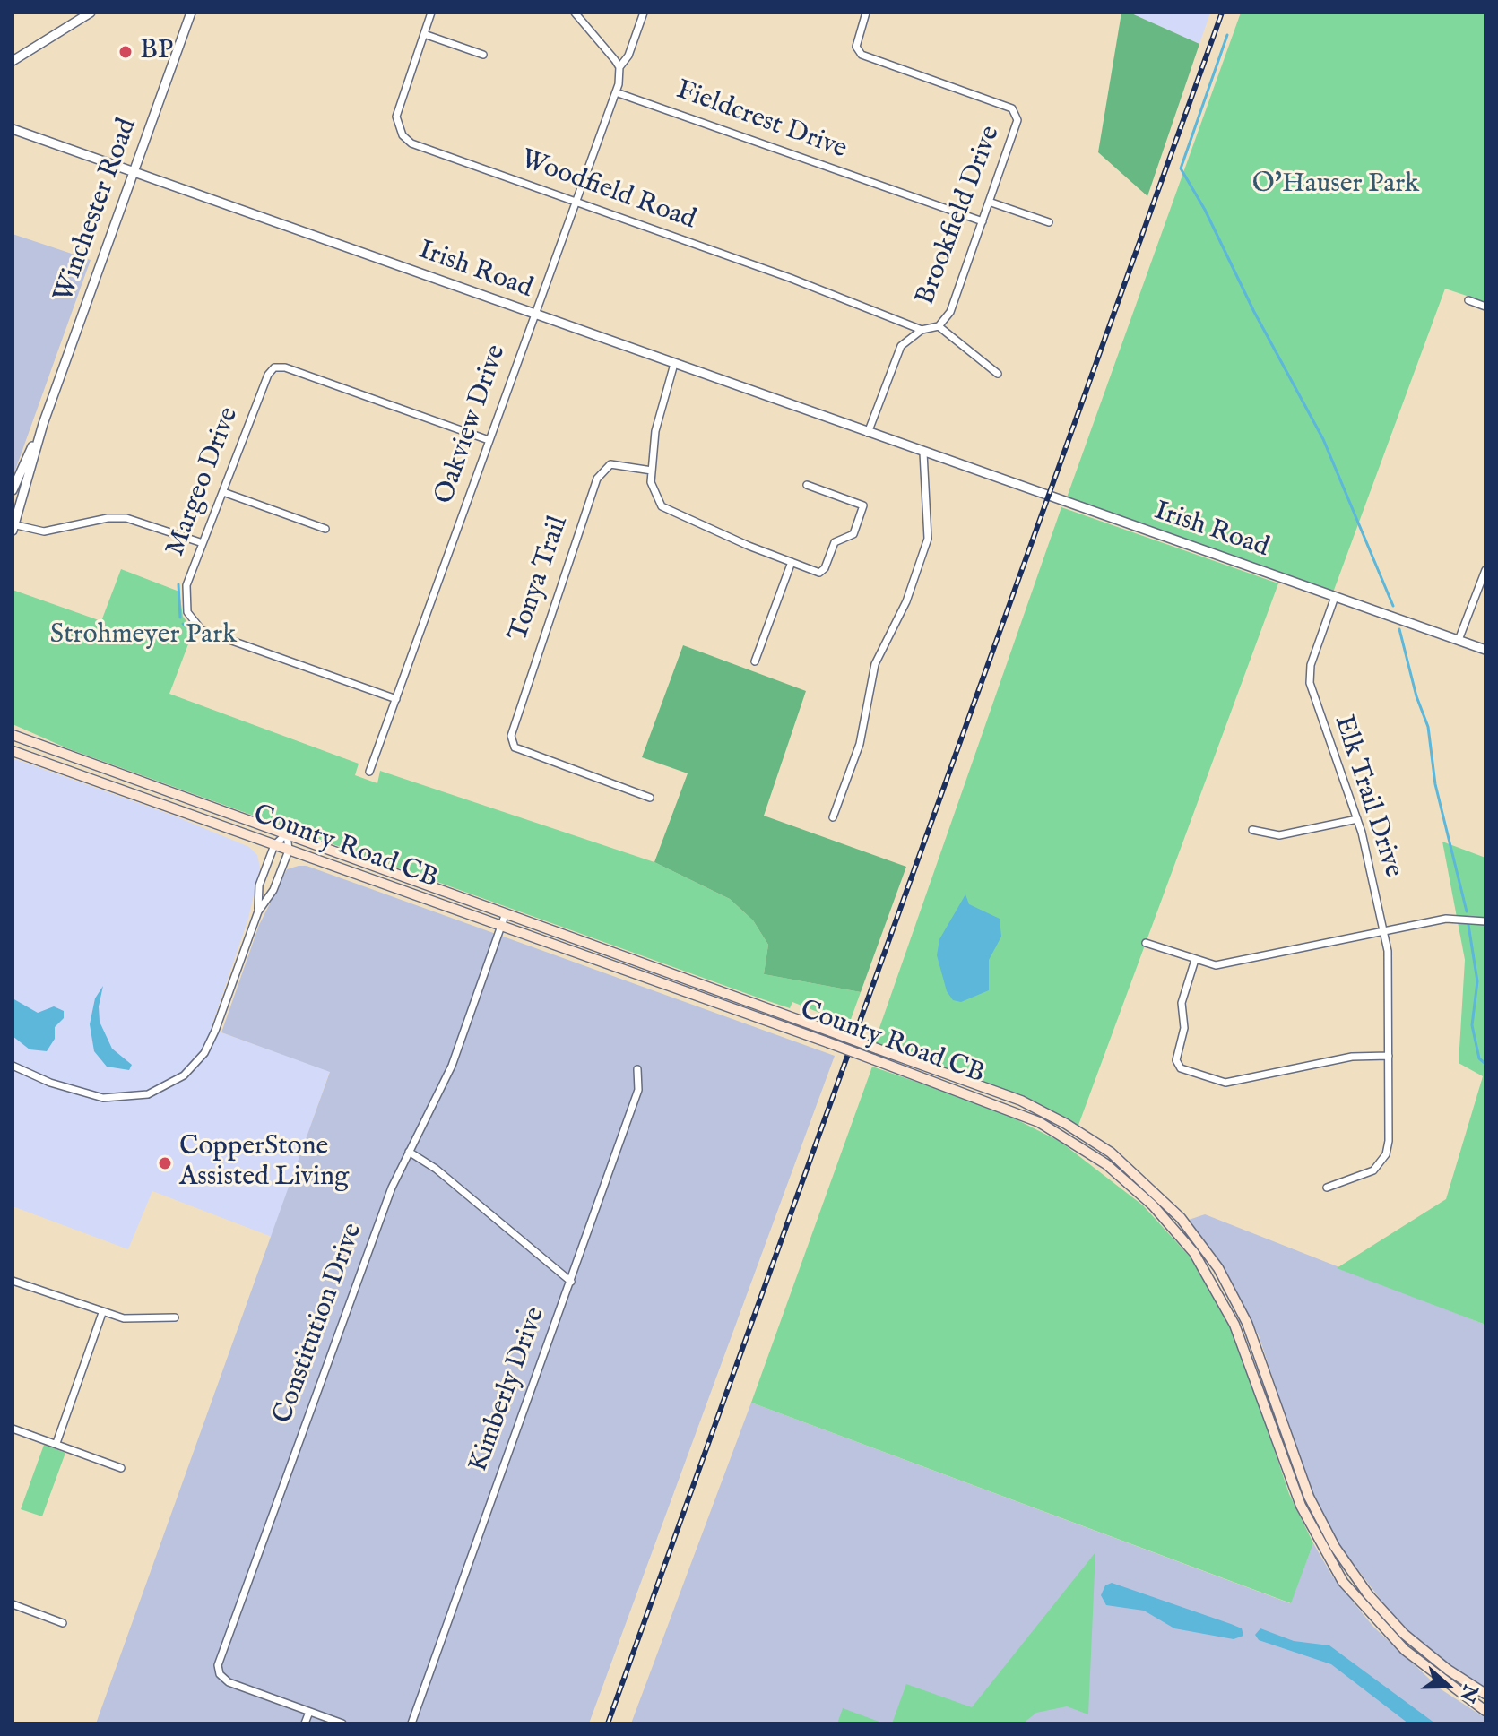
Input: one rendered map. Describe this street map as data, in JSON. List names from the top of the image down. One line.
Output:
{"streets":{"main road":["County Road CB"],"street":["Fieldcrest Drive","Woodfield Road","Winchester Road","Brookfield Drive","Irish Road","Oakview Drive","Margeo Drive","Tonya Trail","Elk Trail Drive","Constitution Drive","Kimberly Drive"]},"crossings":[["Fieldcrest Drive","Brookfield Drive"],["Fieldcrest Drive","Oakview Drive"],["Woodfield Road","Brookfield Drive"],["Woodfield Road","Oakview Drive"],["Winchester Road","Irish Road"],["Brookfield Drive","Irish Road"],["Irish Road","Oakview Drive"],["Irish Road","Elk Trail Drive"],["Oakview Drive","Margeo Drive"],["County Road CB","Constitution Drive"]],"parks":["O'Hauser Park","Strohmeyer Park"],"places":["BP","CopperStone Assisted Living"],"north":"right"}
